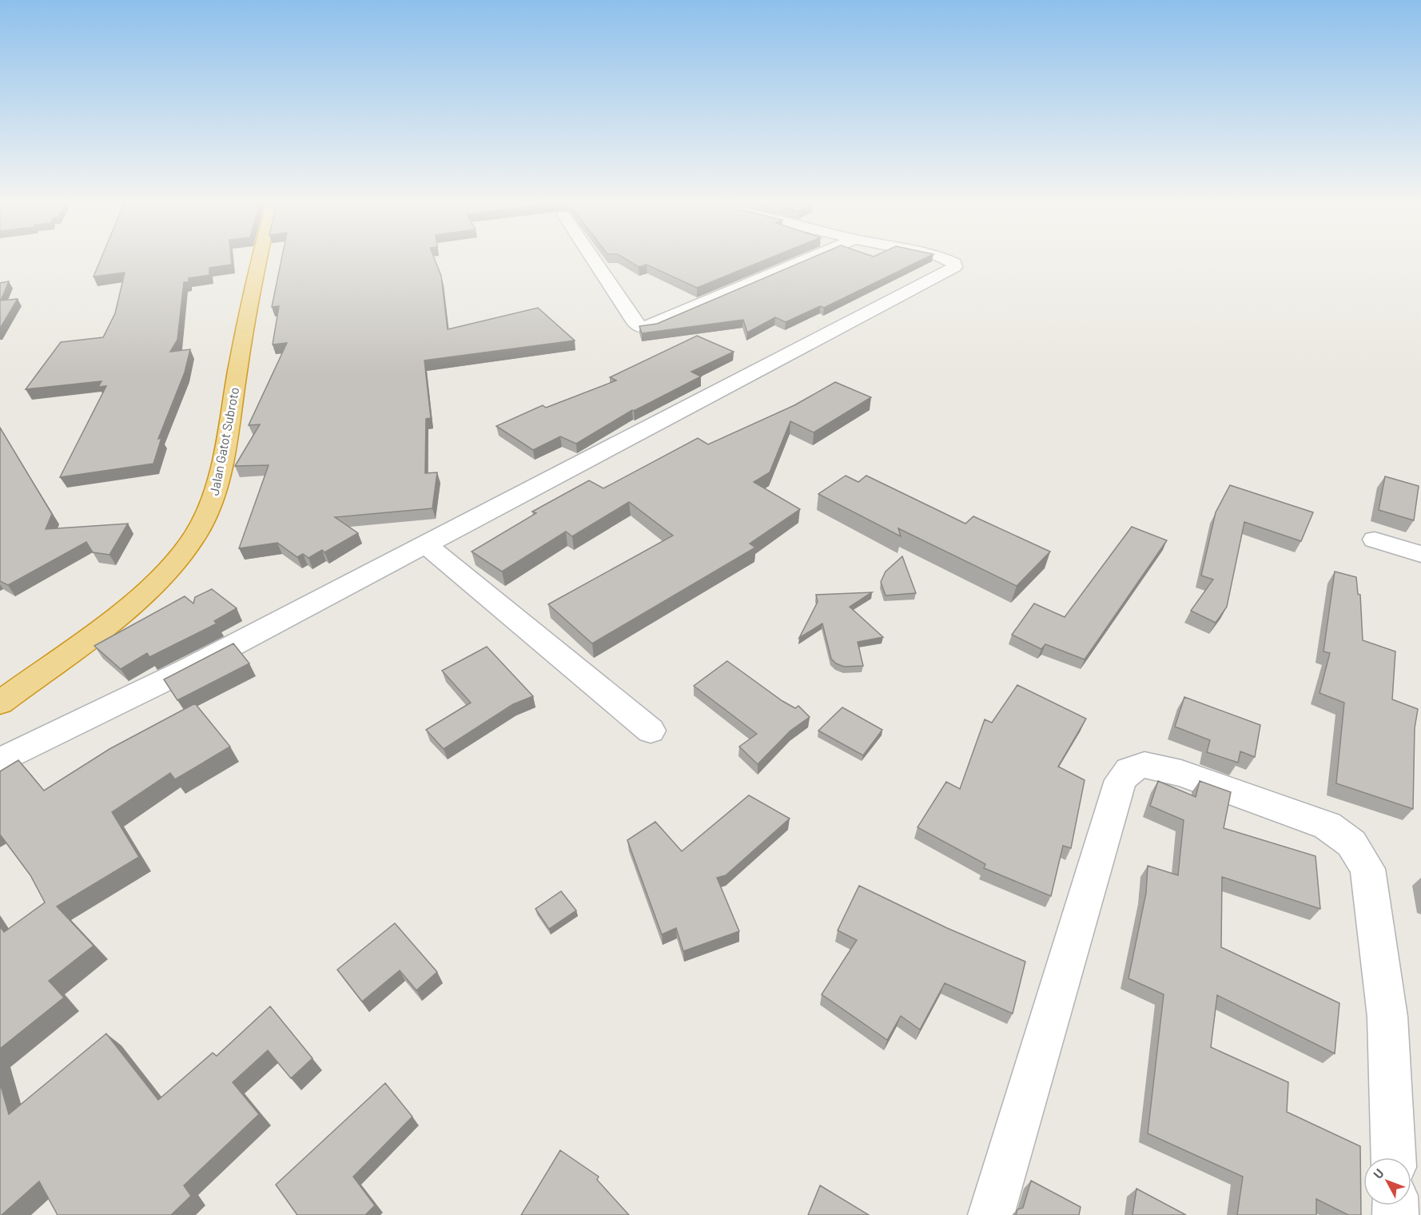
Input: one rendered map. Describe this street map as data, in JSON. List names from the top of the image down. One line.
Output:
{"streets":{"highway":["Jalan Gatot Subroto"]},"north":"top left"}
